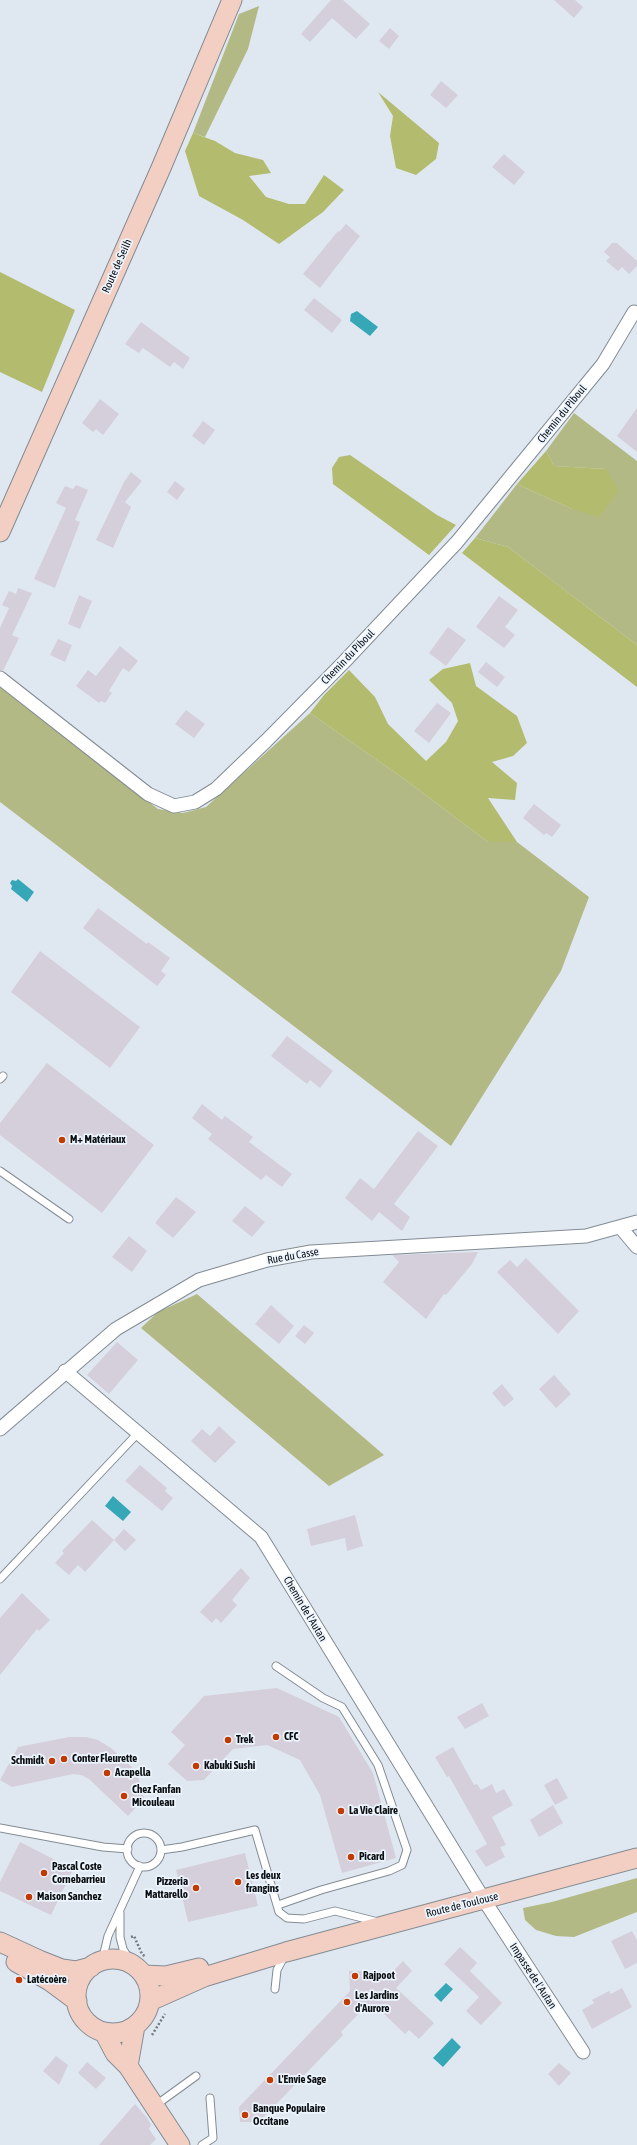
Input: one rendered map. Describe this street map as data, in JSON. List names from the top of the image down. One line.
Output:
{"streets":{"main road":["Route de Seilh","Route de Toulouse"],"street":["Chemin du Piboul","Rue du Casse","Chemin de l'Autan","Impasse de l'Autan"]},"crossings":[["Rue du Casse","Chemin de l'Autan"],["Chemin de l'Autan","Route de Toulouse"],["Chemin de l'Autan","Impasse de l'Autan"],["Route de Toulouse","Impasse de l'Autan"]],"places":["M+ Matériaux","CFC","Trek","Conter Fleurette","Schmidt","Kabuki Sushi","Acapella","Chez Fanfan Micouleau","La Vie Claire","Picard","Pascal Coste Cornebarrieu","Les deux frangins","Pizzeria Mattarello","Maison Sanchez","Rajpoot","Latécoère","Les Jardins d'Aurore","L'Envie Sage","Banque Populaire Occitane"]}
